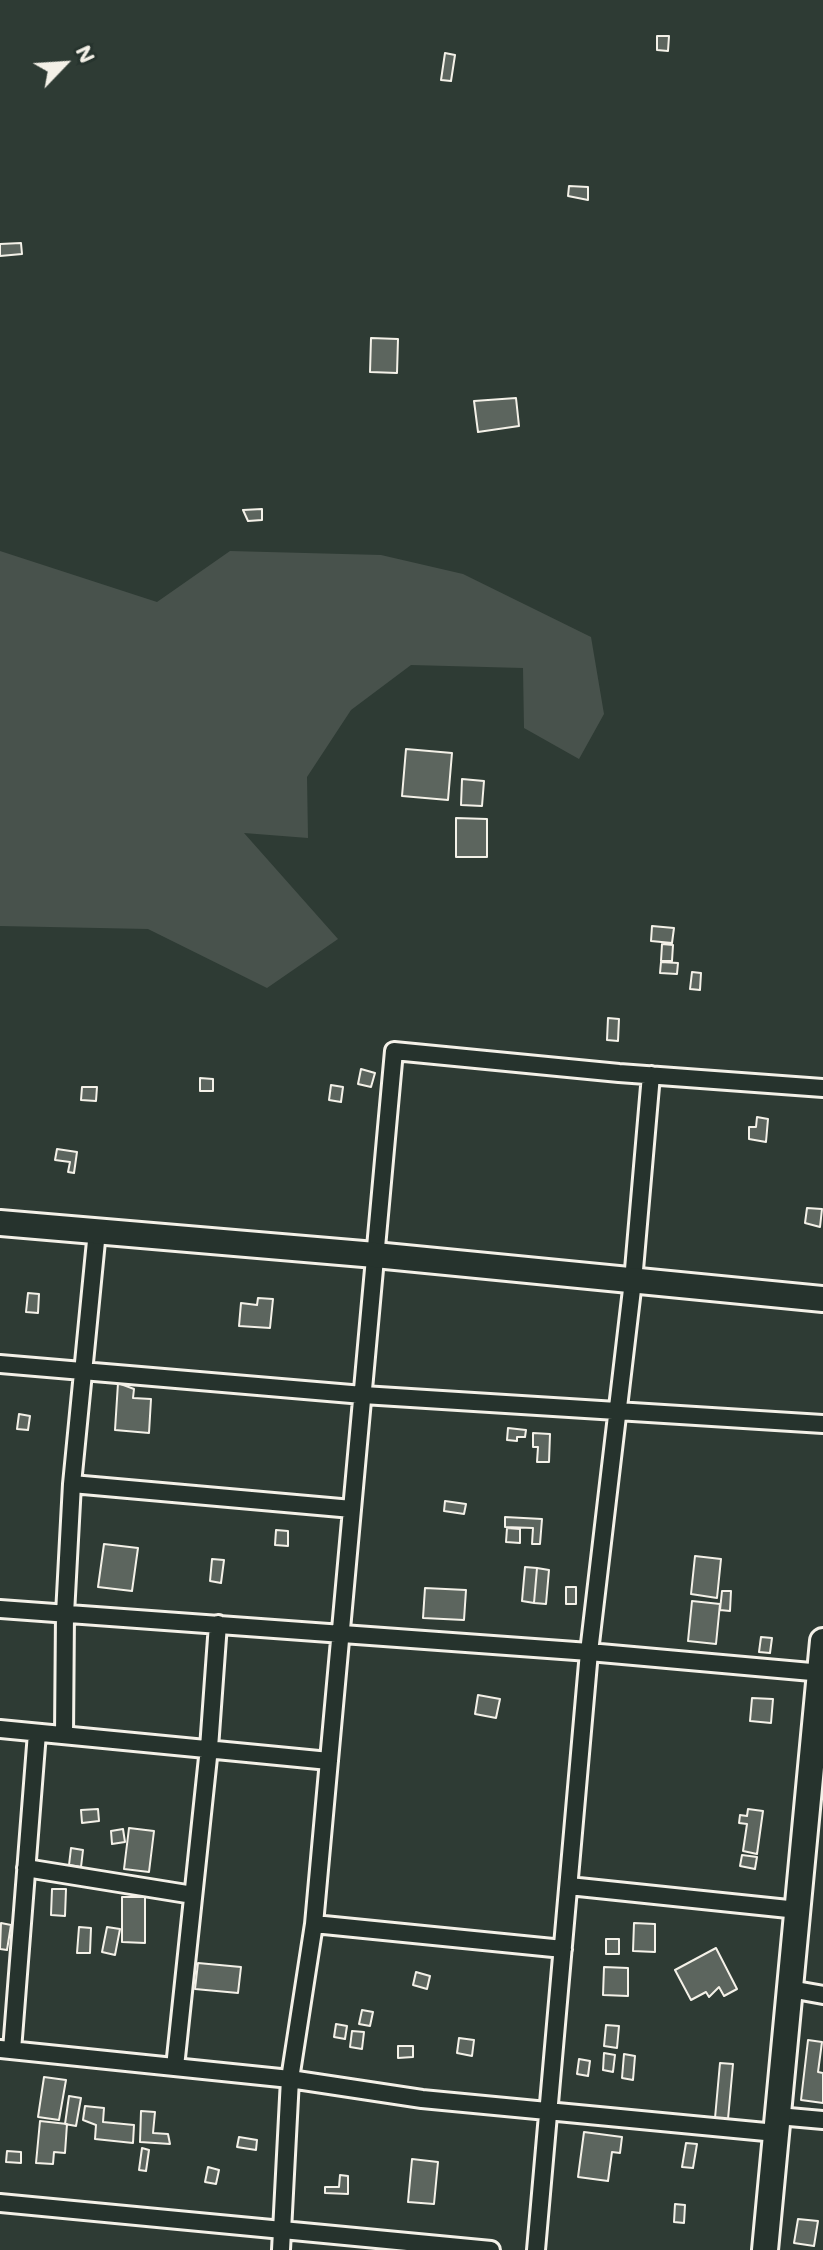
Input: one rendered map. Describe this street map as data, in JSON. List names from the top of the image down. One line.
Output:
{"north":"top right"}
